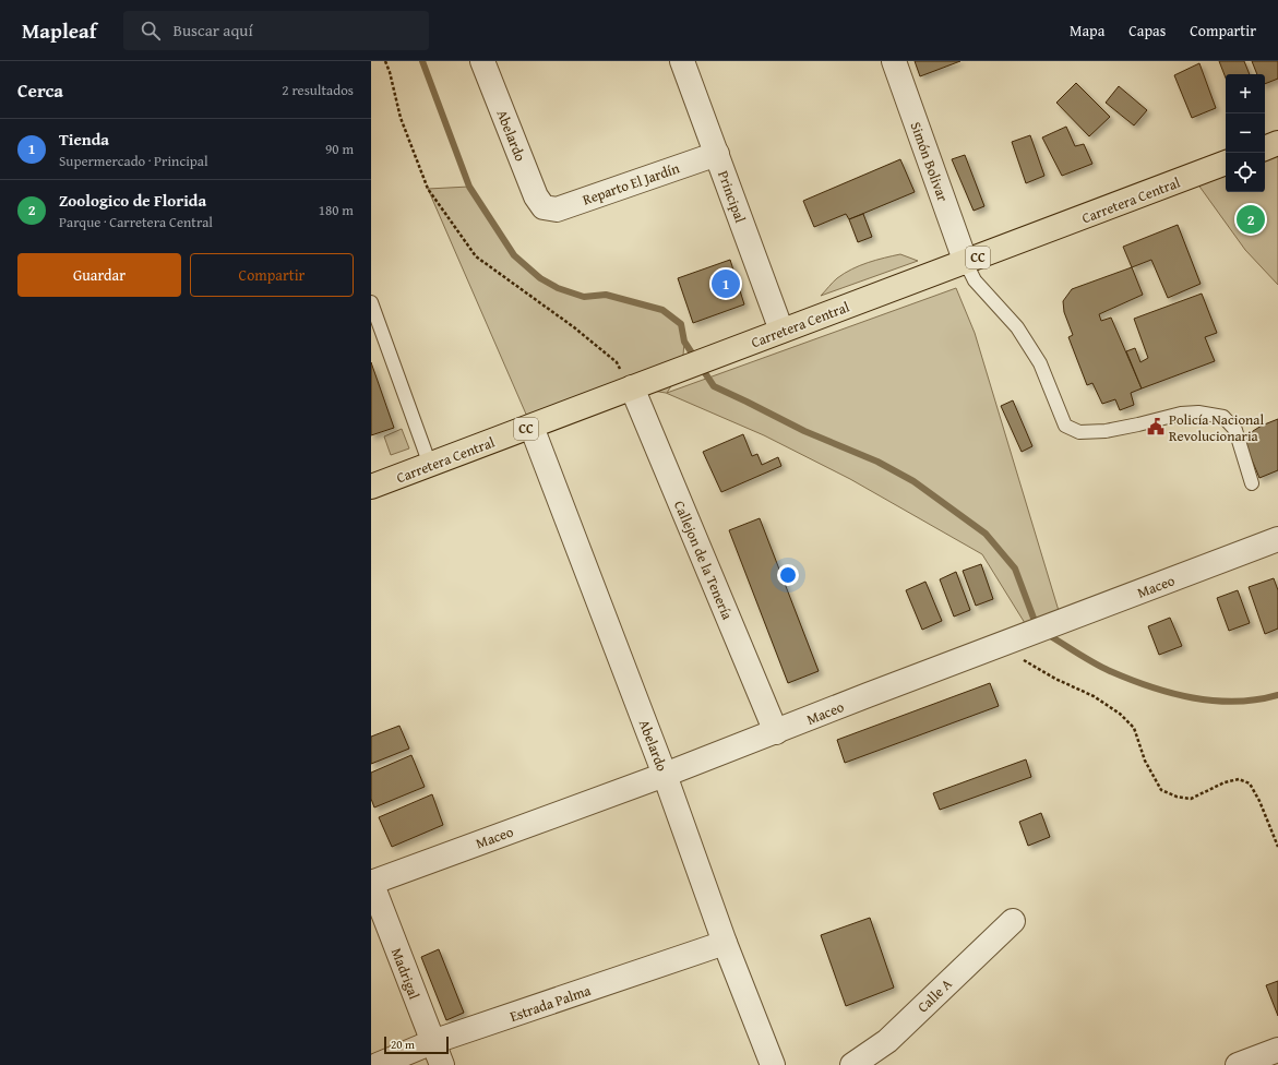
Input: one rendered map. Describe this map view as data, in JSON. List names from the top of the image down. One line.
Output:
{"streets":{"highway":["Carretera Central","CC"],"street":["Abelardo","Simón Bolivar","Reparto El Jardín","Principal","Callejon de la Tenería","Maceo","Madrigal","Calle A","Estrada Palma"]},"crossings":[["Abelardo","Reparto El Jardín"],["Abelardo","Carretera Central"],["Abelardo","Maceo"],["Abelardo","Estrada Palma"],["Simón Bolivar","Carretera Central"],["Reparto El Jardín","Principal"],["Principal","Carretera Central"],["Carretera Central","Callejon de la Tenería"],["Callejon de la Tenería","Maceo"],["Maceo","Madrigal"],["Madrigal","Estrada Palma"]],"places":{"public building":["Policía Nacional Revolucionaria"]},"scale_bar":"20 m","page":{"header":"Mapleaf","search":"Buscar aquí","nav":["Mapa","Capas","Compartir"],"heading":["Cerca","2 resultados"],"map_buttons":["+","−"],"list":[{"mark":"1","name":"Tienda","note":"Supermercado · Principal","value":"90 m"},{"mark":"2","name":"Zoologico de Florida","note":"Parque · Carretera Central","value":"180 m"}],"pins":["2","1"],"buttons":["Guardar","Compartir"],"scale":"20 m"}}
